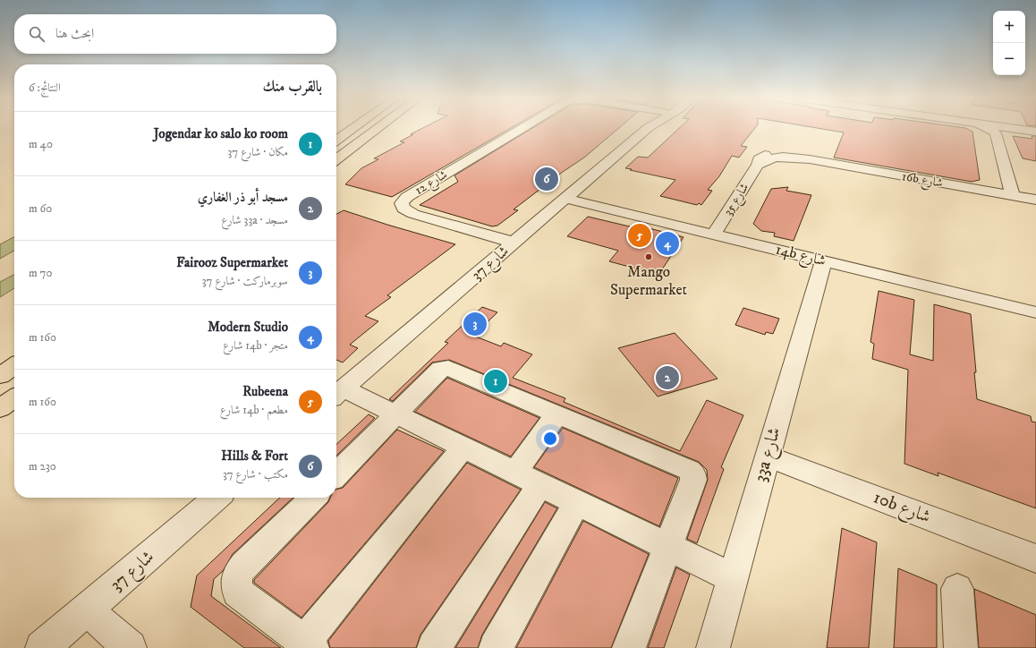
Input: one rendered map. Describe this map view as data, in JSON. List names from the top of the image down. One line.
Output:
{"streets":{"street":["16b شارع","شارع 12","شارع 35","14b شارع","شارع 37","33a شارع","10b شارع"]},"crossings":[["16b شارع","شارع 35"],["شارع 12","شارع 37"],["شارع 35","14b شارع"],["14b شارع","شارع 37"],["14b شارع","33a شارع"],["33a شارع","10b شارع"]],"places":["Mango Supermarket"],"page":{"map_buttons":["+","−"],"search":"ابحث هنا","heading":["بالقرب منك","النتائج: 6"],"list":[{"mark":"1","name":"Jogendar ko salo ko room","note":"مكان · شارع 37","value":"40 m"},{"mark":"2","name":"مسجد أبو ذر الغفاري","note":"مسجد · 33a شارع","value":"60 m"},{"mark":"3","name":"Fairooz Supermarket","note":"سوبرماركت · شارع 37","value":"70 m"},{"mark":"4","name":"Modern Studio","note":"متجر · 14b شارع","value":"160 m"},{"mark":"5","name":"Rubeena","note":"مطعم · 14b شارع","value":"160 m"},{"mark":"6","name":"Hills & Fort","note":"مكتب · شارع 37","value":"230 m"}],"pins":["6","5","4","3","2","1"]}}
